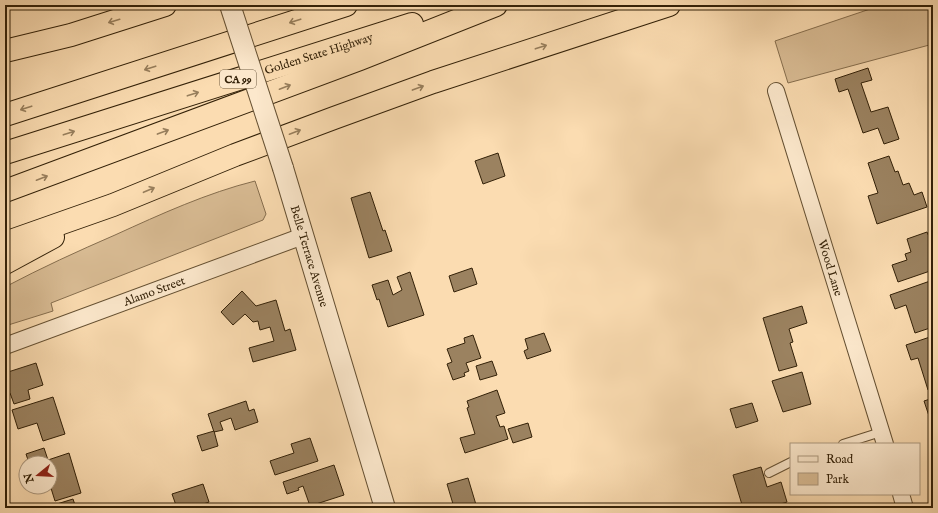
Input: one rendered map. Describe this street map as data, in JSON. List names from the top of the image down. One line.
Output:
{"streets":{"highway":["Golden State Highway","CA 99"],"street":["Belle Terrace Avenue","Wood Lane","Alamo Street"]},"crossings":[["Belle Terrace Avenue","Alamo Street"]],"legend":["Road","Park"],"north":"left"}
